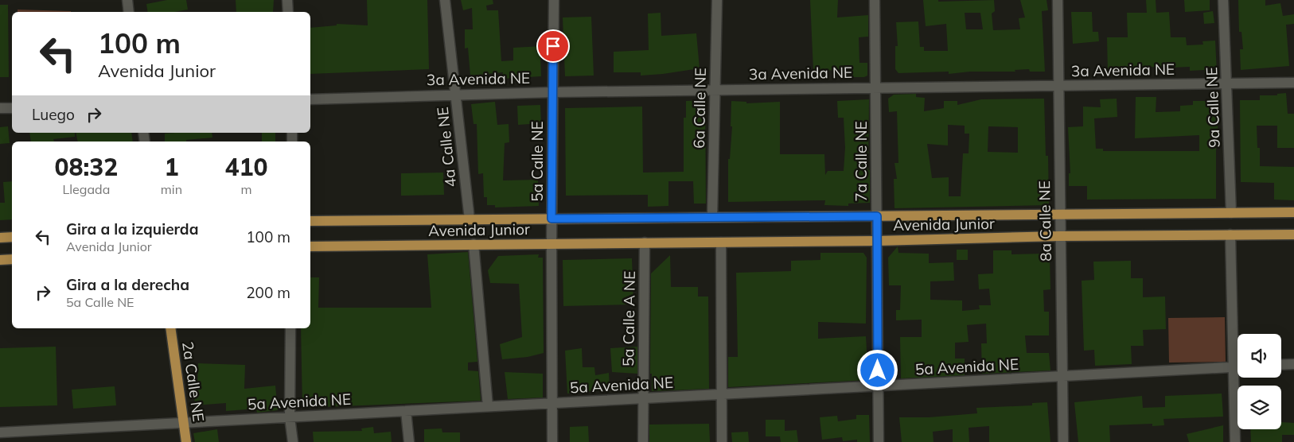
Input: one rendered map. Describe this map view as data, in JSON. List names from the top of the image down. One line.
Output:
{"streets":{"main road":["Avenida Junior","2a Calle NE"],"street":["3a Avenida NE","9a Calle NE","6a Calle NE","4a Calle NE","5a Calle NE","7a Calle NE","8a Calle NE","5a Calle A NE","5a Avenida NE"]},"crossings":[["3a Avenida NE","9a Calle NE"],["3a Avenida NE","6a Calle NE"],["3a Avenida NE","4a Calle NE"],["3a Avenida NE","5a Calle NE"],["3a Avenida NE","7a Calle NE"],["3a Avenida NE","8a Calle NE"],["9a Calle NE","Avenida Junior"],["6a Calle NE","Avenida Junior"],["4a Calle NE","Avenida Junior"],["5a Calle NE","Avenida Junior"],["5a Calle NE","5a Avenida NE"],["7a Calle NE","Avenida Junior"],["7a Calle NE","5a Avenida NE"],["8a Calle NE","Avenida Junior"],["8a Calle NE","5a Avenida NE"],["Avenida Junior","5a Calle A NE"],["5a Calle A NE","5a Avenida NE"],["5a Avenida NE","2a Calle NE"]],"page":{"turn":["100 m","Avenida Junior"],"then":"Luego","eta":["08:32","Llegada","1","min","410","m"],"list":[{"name":"Gira a la izquierda","note":"Avenida Junior","value":"100 m"},{"name":"Gira a la derecha","note":"5a Calle NE","value":"200 m"}]}}
